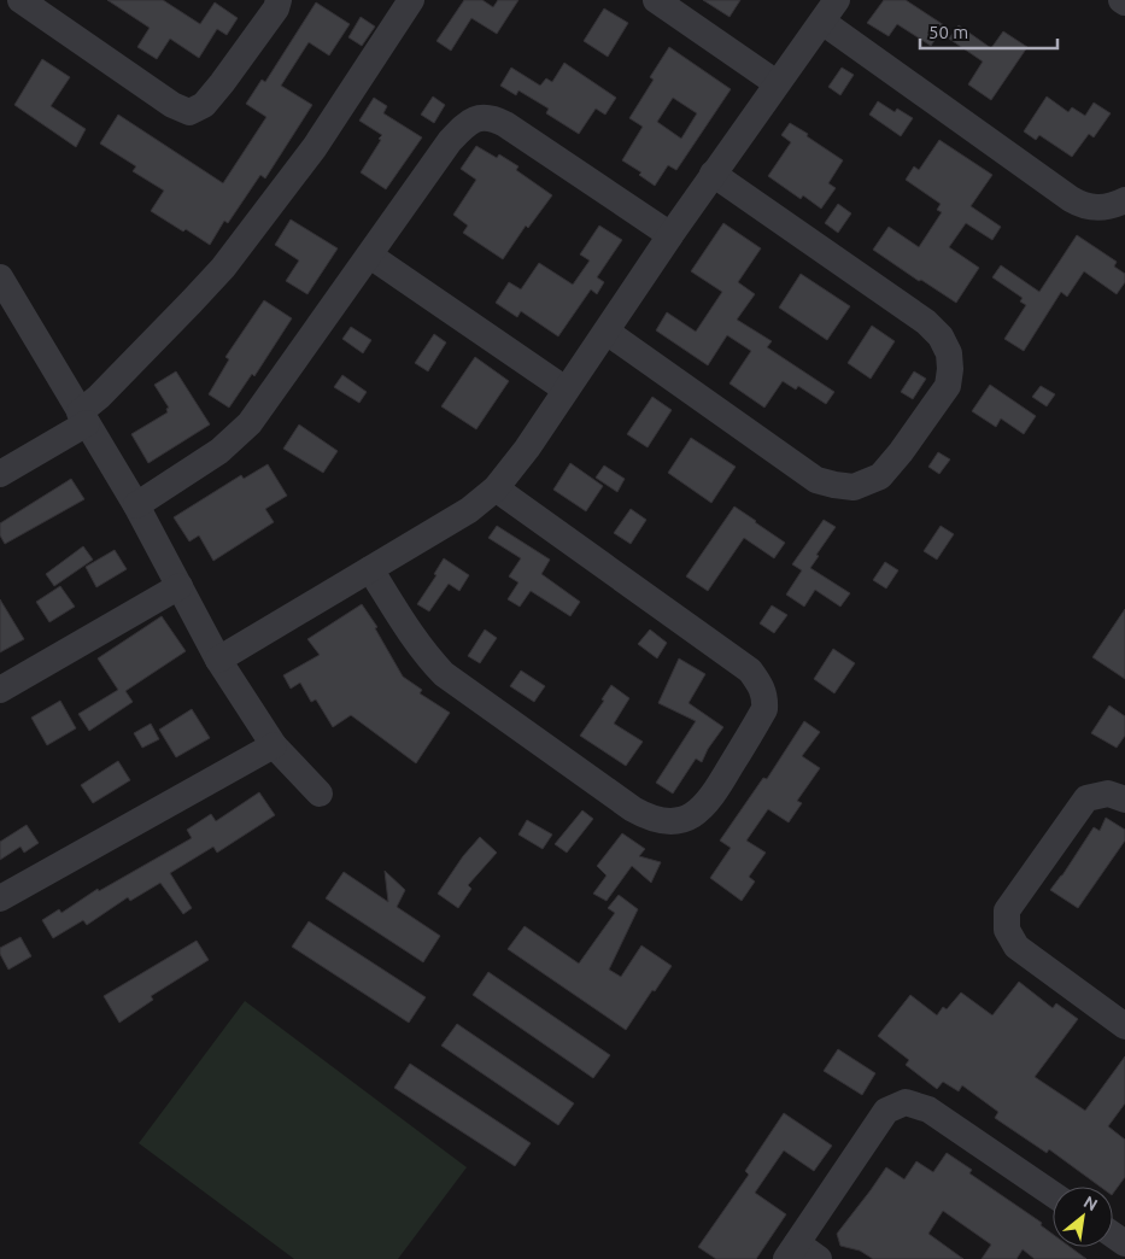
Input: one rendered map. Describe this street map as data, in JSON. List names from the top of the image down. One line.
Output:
{"scale_bar":"50 m","north":"top right"}
